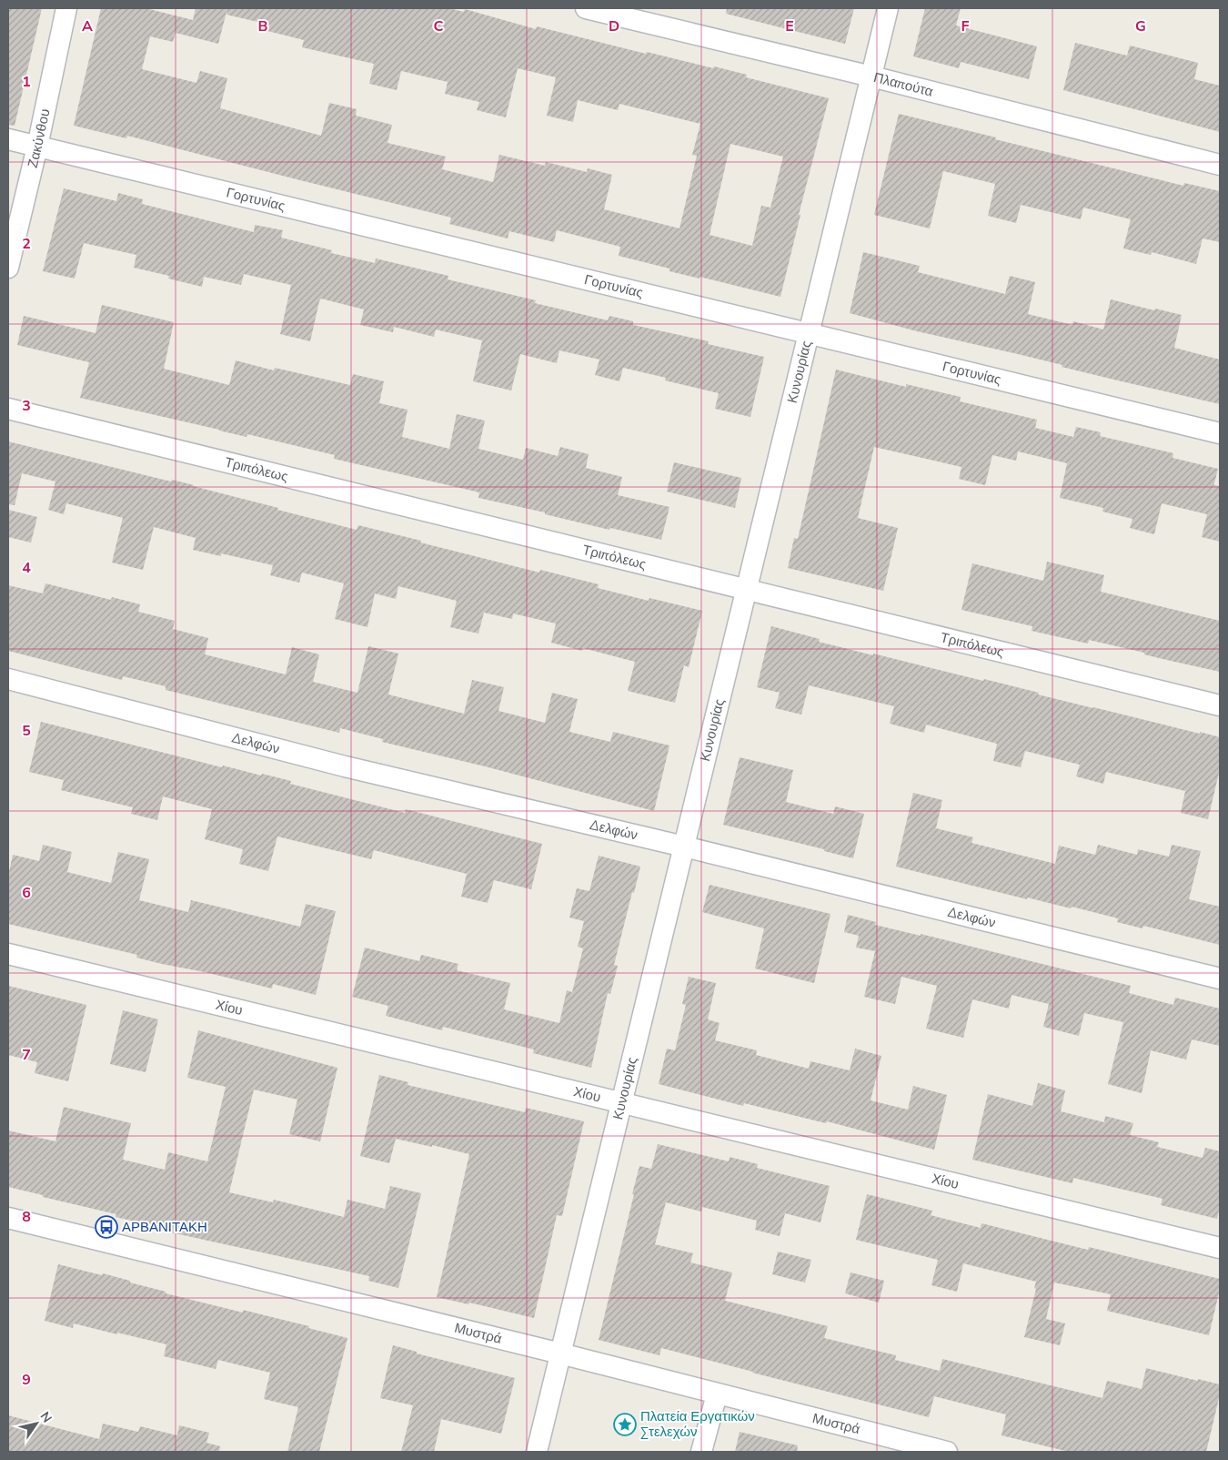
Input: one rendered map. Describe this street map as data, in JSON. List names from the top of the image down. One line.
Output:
{"streets":{"street":["Πλαπούτα","Ζακύνθου","Γορτυνίας","Κυνουρίας","Τριπόλεως","Δελφών","Χίου","Μυστρά"]},"crossings":[["Πλαπούτα","Κυνουρίας"],["Ζακύνθου","Γορτυνίας"],["Γορτυνίας","Κυνουρίας"],["Κυνουρίας","Τριπόλεως"],["Κυνουρίας","Δελφών"],["Κυνουρίας","Χίου"],["Κυνουρίας","Μυστρά"]],"places":{"bus stop":["ΑΡΒΑΝΙΤΑΚΗ"],"place":["Πλατεία Εργατικών Στελεχών"]},"north":"top right","grid":{"columns":["A","B","C","D","E","F","G"],"rows":["1","2","3","4","5","6","7","8","9"]}}
